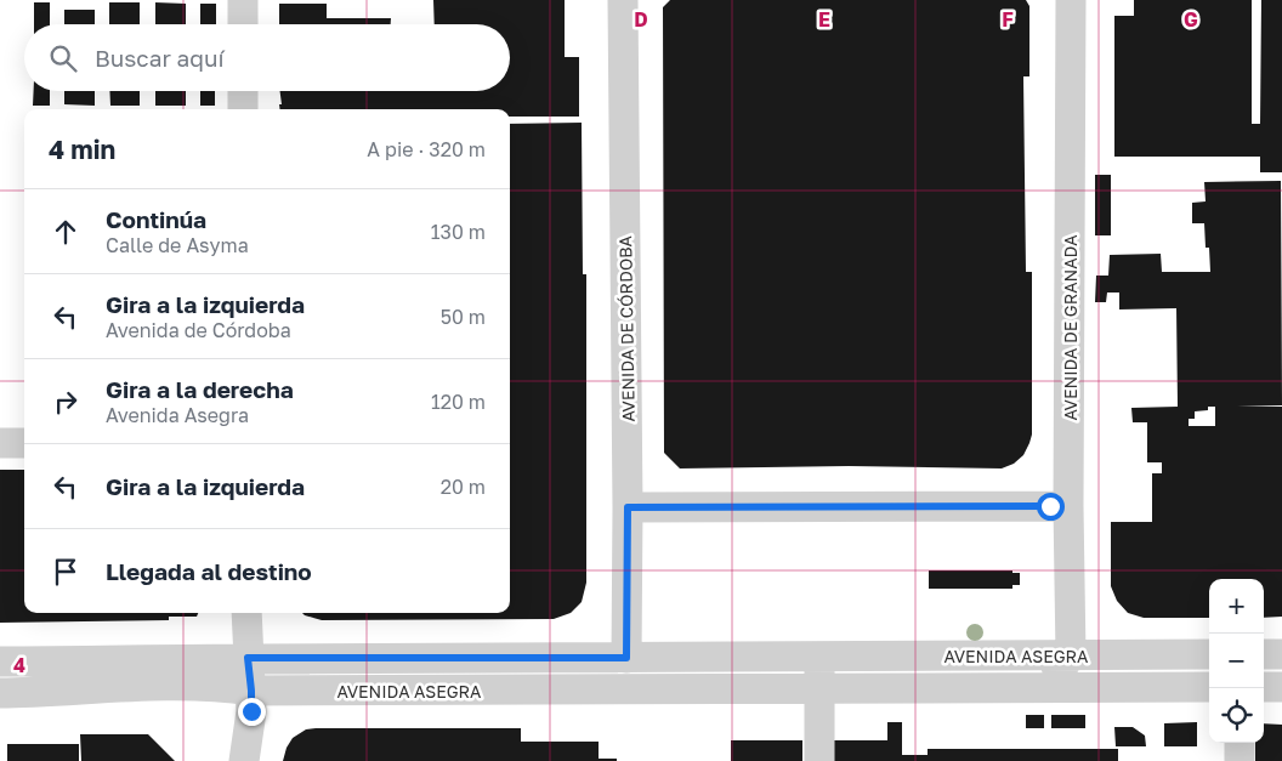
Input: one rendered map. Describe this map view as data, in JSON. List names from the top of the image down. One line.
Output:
{"streets":{"street":["AVENIDA DE GRANADA","AVENIDA DE CÓRDOBA","AVENIDA ASEGRA"]},"crossings":[["AVENIDA DE GRANADA","AVENIDA ASEGRA"],["AVENIDA DE CÓRDOBA","AVENIDA ASEGRA"]],"page":{"search":"Buscar aquí","heading":["4 min","A pie · 320 m"],"list":[["Continúa","Calle de Asyma","130 m"],["Gira a la izquierda","Avenida de Córdoba","50 m"],["Gira a la derecha","Avenida Asegra","120 m"],["Gira a la izquierda","20 m"],"Llegada al destino"],"map_buttons":["+","−"]},"grid":{"columns":["D","E","F","G"],"rows":["4"]}}
